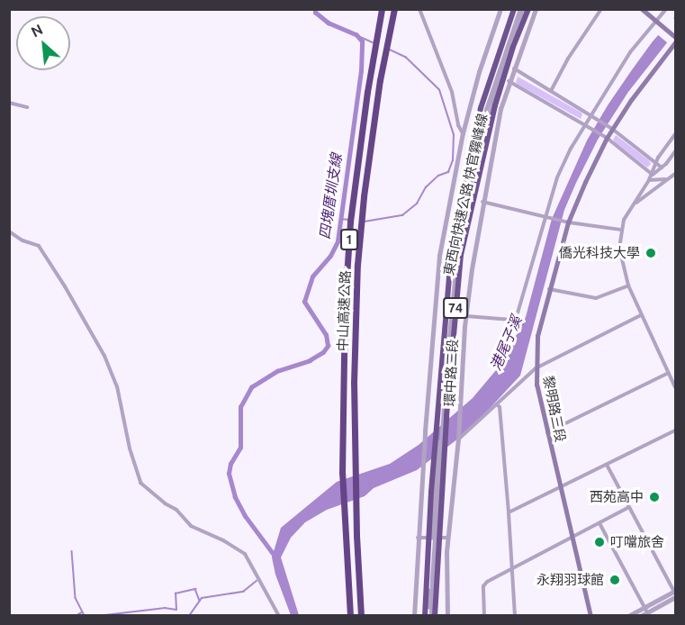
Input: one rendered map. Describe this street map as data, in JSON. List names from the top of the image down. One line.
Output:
{"streets":{"highway":["東西向快速公路 快官霧峰線","1","74","中山高速公路"],"main road":["黎明路三段"],"street":["環中路二段"]},"water":["四塊厝圳支線","港尾子溪"],"places":["僑光科技大學","西苑高中","叮噹旅舍","永翔羽球館"],"north":"top left"}
